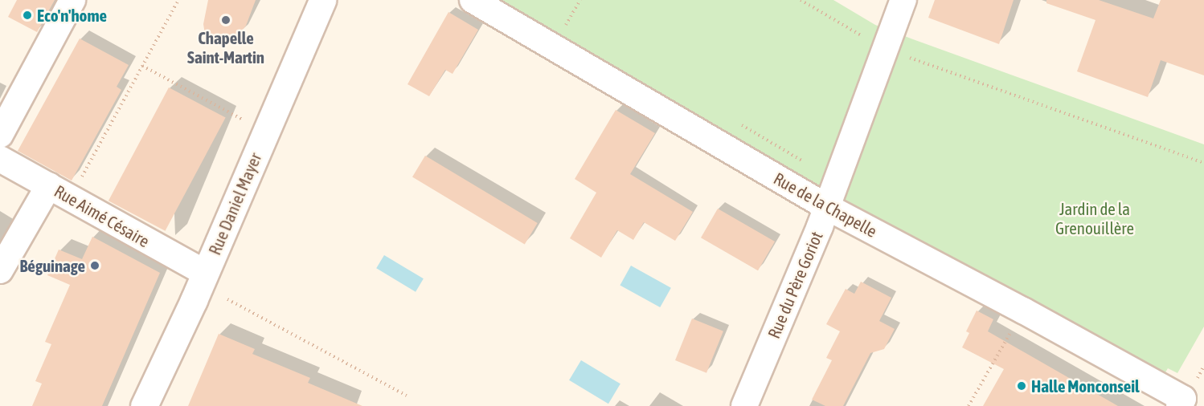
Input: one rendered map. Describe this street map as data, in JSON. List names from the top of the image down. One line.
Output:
{"streets":{"main road":["Rue Daniel Mayer"],"street":["Rue de la Chapelle","Rue Aimé Césaire","Rue du Père Goriot"]},"crossings":[["Rue Daniel Mayer","Rue Aimé Césaire"],["Rue de la Chapelle","Rue du Père Goriot"]],"parks":["Jardin de la Grenouillère"],"places":["Eco'n'home","Chapelle Saint-Martin","Béguinage","Halle Monconseil"]}
